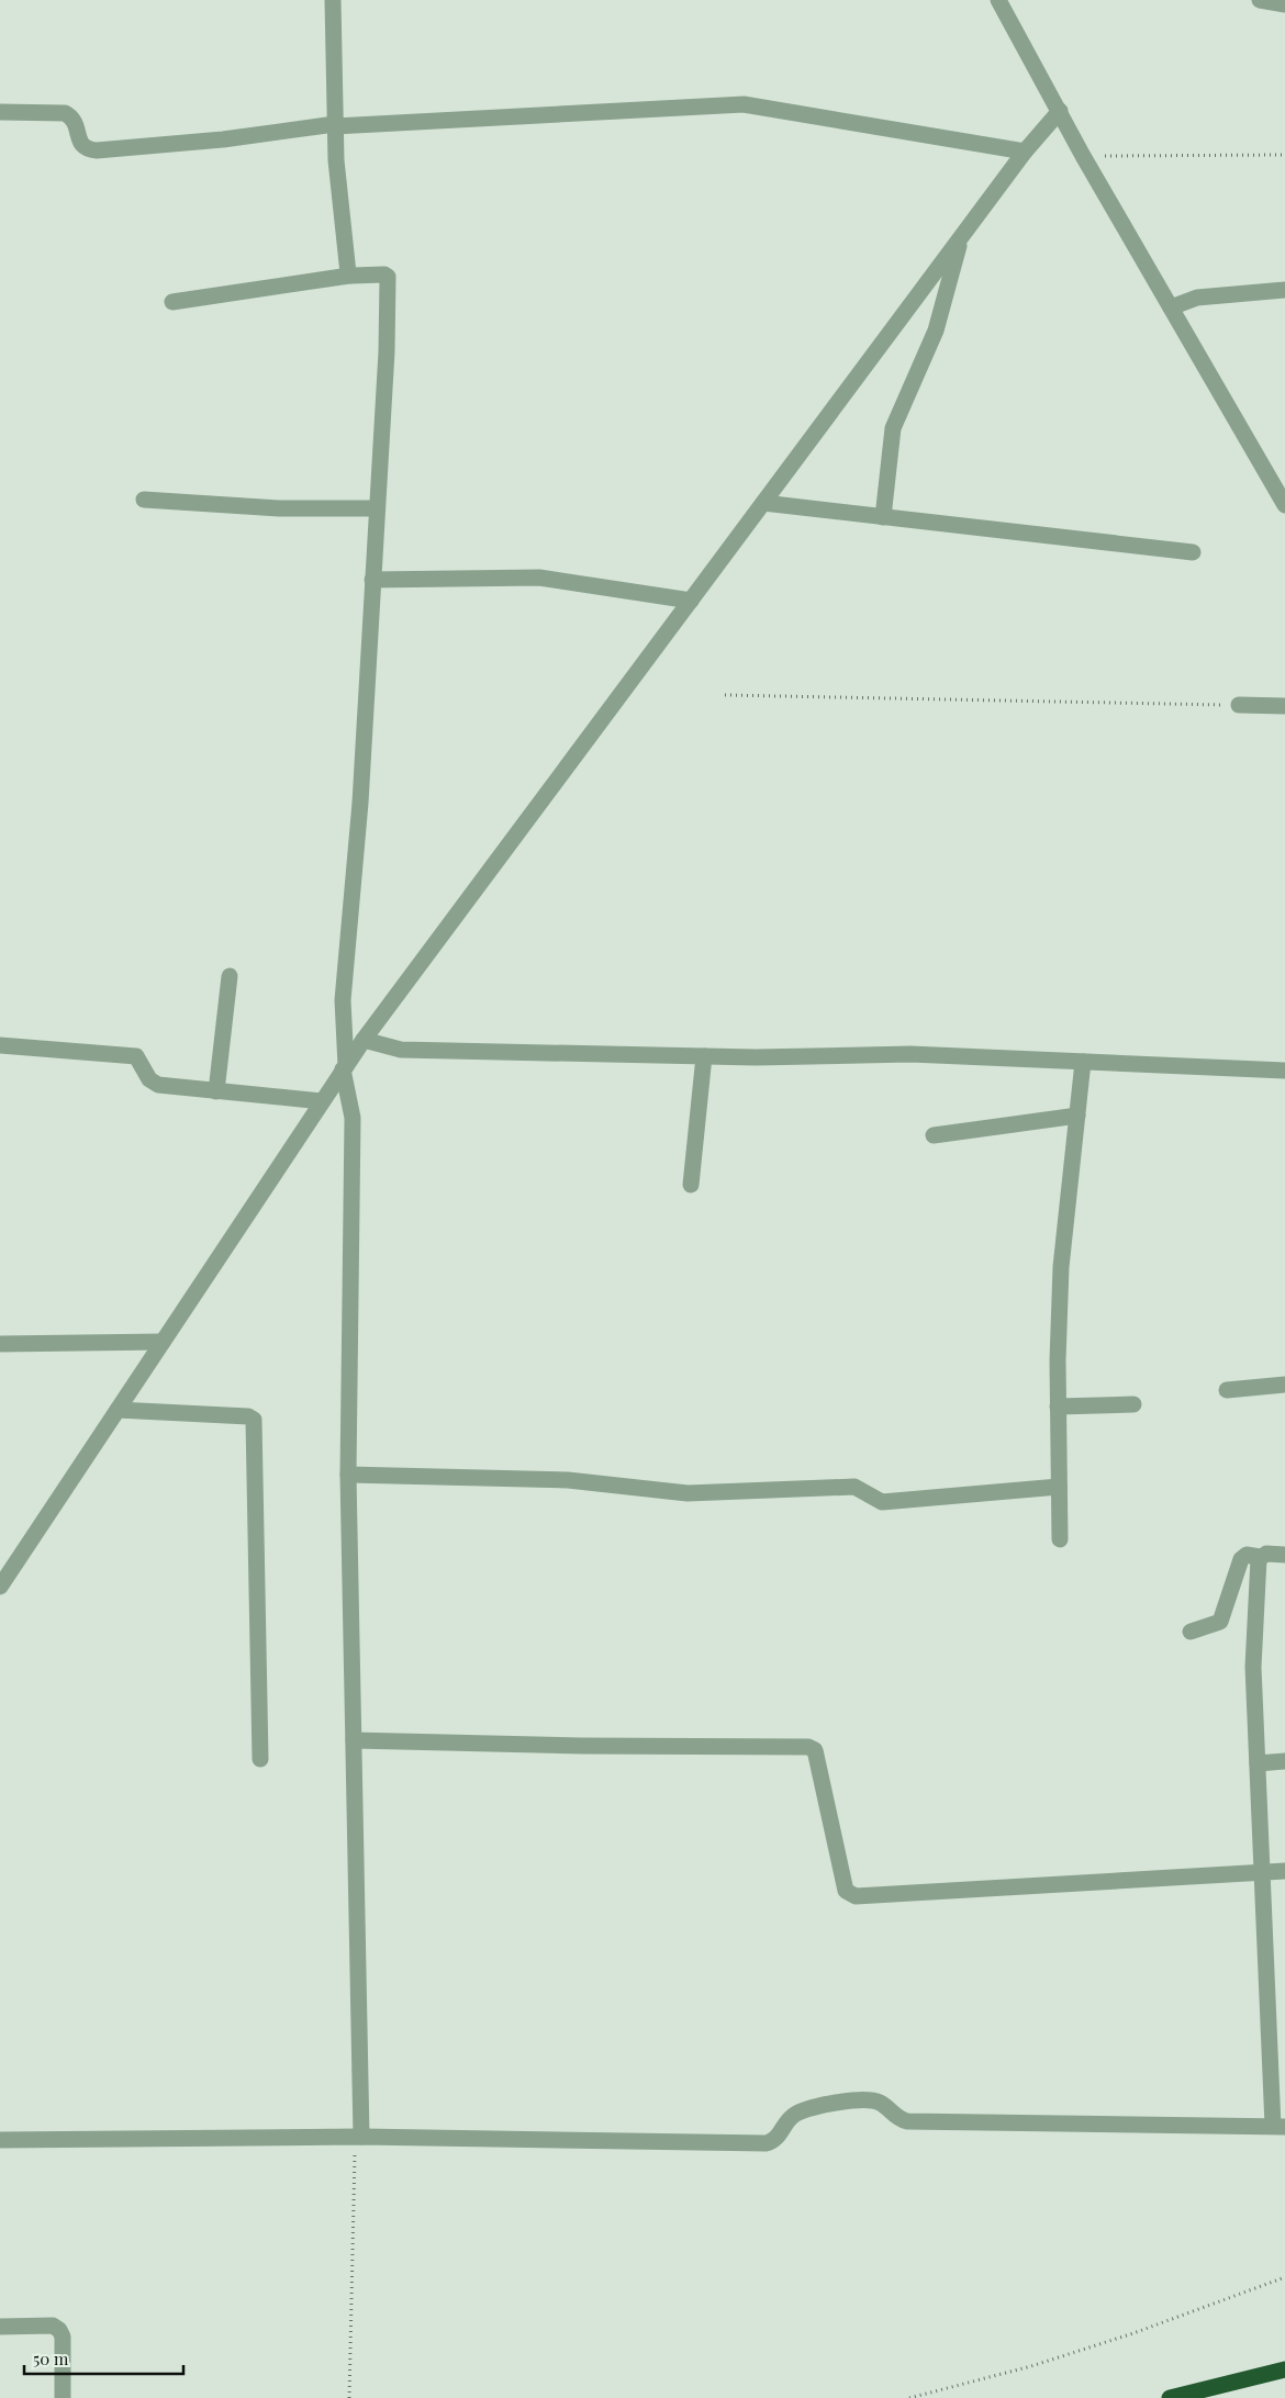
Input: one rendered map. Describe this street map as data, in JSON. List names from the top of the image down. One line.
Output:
{"scale_bar":"50 m"}
